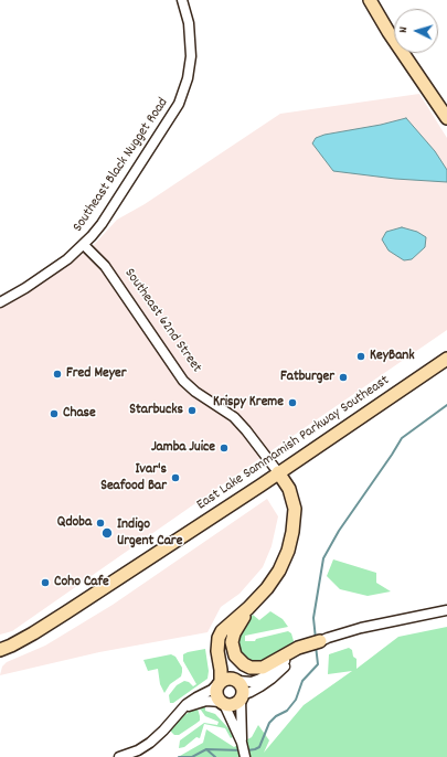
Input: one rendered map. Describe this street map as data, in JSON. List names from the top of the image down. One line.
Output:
{"streets":{"main road":["Southeast 62nd Street","East Lake Sammamish Parkway Southeast"],"street":["Southeast Black Nugget Road"]},"crossings":[["Southeast Black Nugget Road","Southeast 62nd Street"],["Southeast 62nd Street","East Lake Sammamish Parkway Southeast"]],"places":["KeyBank","Fred Meyer","Fatburger","Krispy Kreme","Starbucks","Chase","Jamba Juice","Ivar's Seafood Bar","Qdoba","Indigo Urgent Care","Coho Cafe"],"north":"left"}
